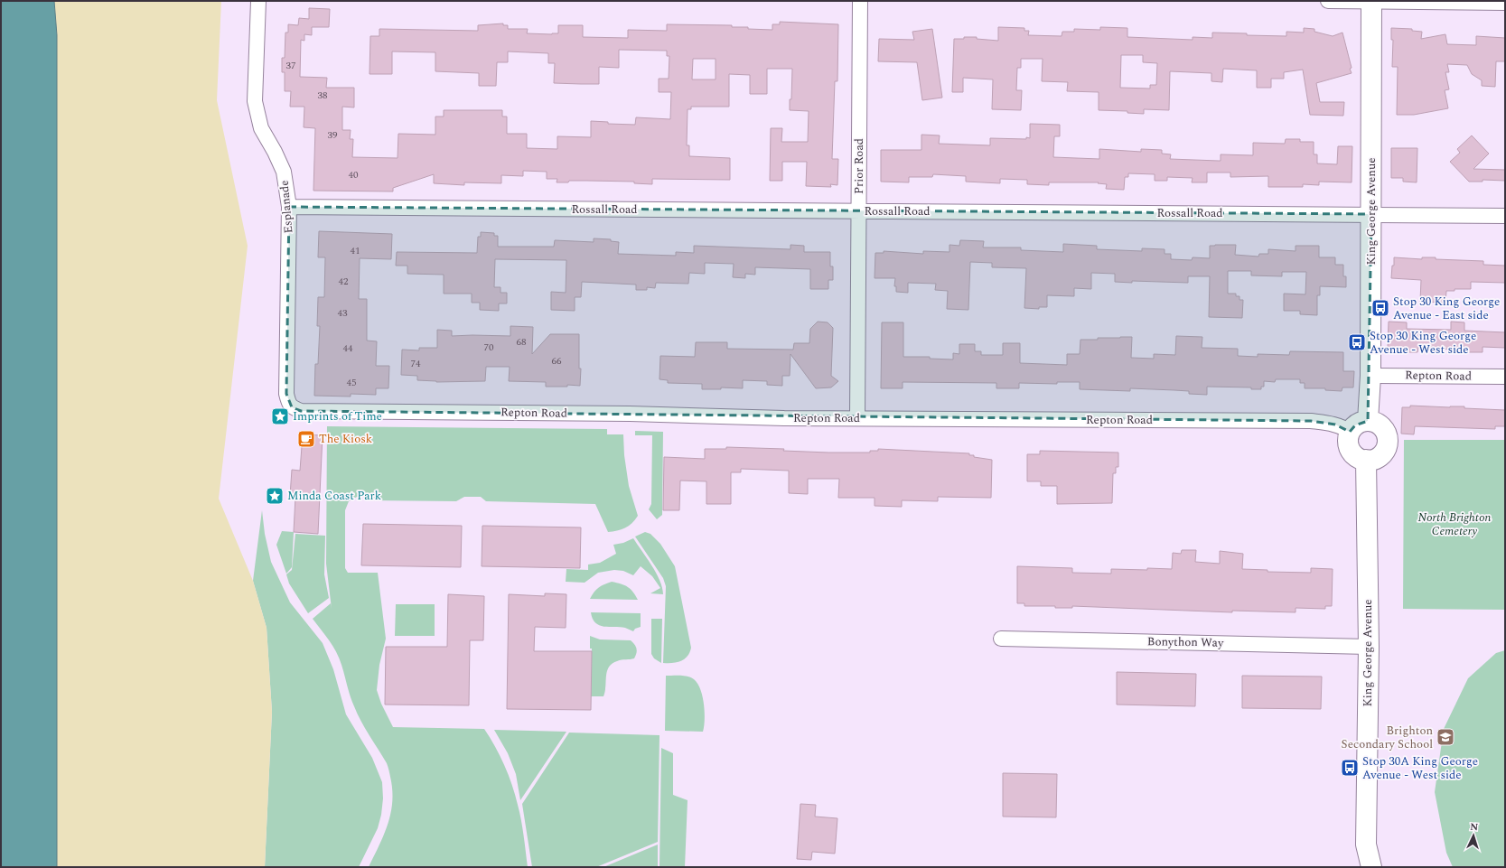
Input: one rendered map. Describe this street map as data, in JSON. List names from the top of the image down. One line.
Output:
{"streets":{"street":["Prior Road","Esplanade","Rossall Road","King George Avenue","Repton Road","Bonython Way"]},"crossings":[["Prior Road","Rossall Road"],["Prior Road","Repton Road"],["Esplanade","Rossall Road"],["Esplanade","Repton Road"],["Rossall Road","King George Avenue"],["King George Avenue","Repton Road"],["King George Avenue","Bonython Way"]],"parks":["North Brighton Cemetery"],"places":{"bus stop":["Stop 30 King George Avenue - East side","Stop 30 King George Avenue - West side","Stop 30A King George Avenue - West side"],"place":["Imprints of Time","Minda Coast Park"],"cafe":["The Kiosk"],"school or university":["Brighton Secondary School"]},"house_numbers":["37","38","39","40","41","42","43","68","70","44","66","74","45"],"north":"top"}
